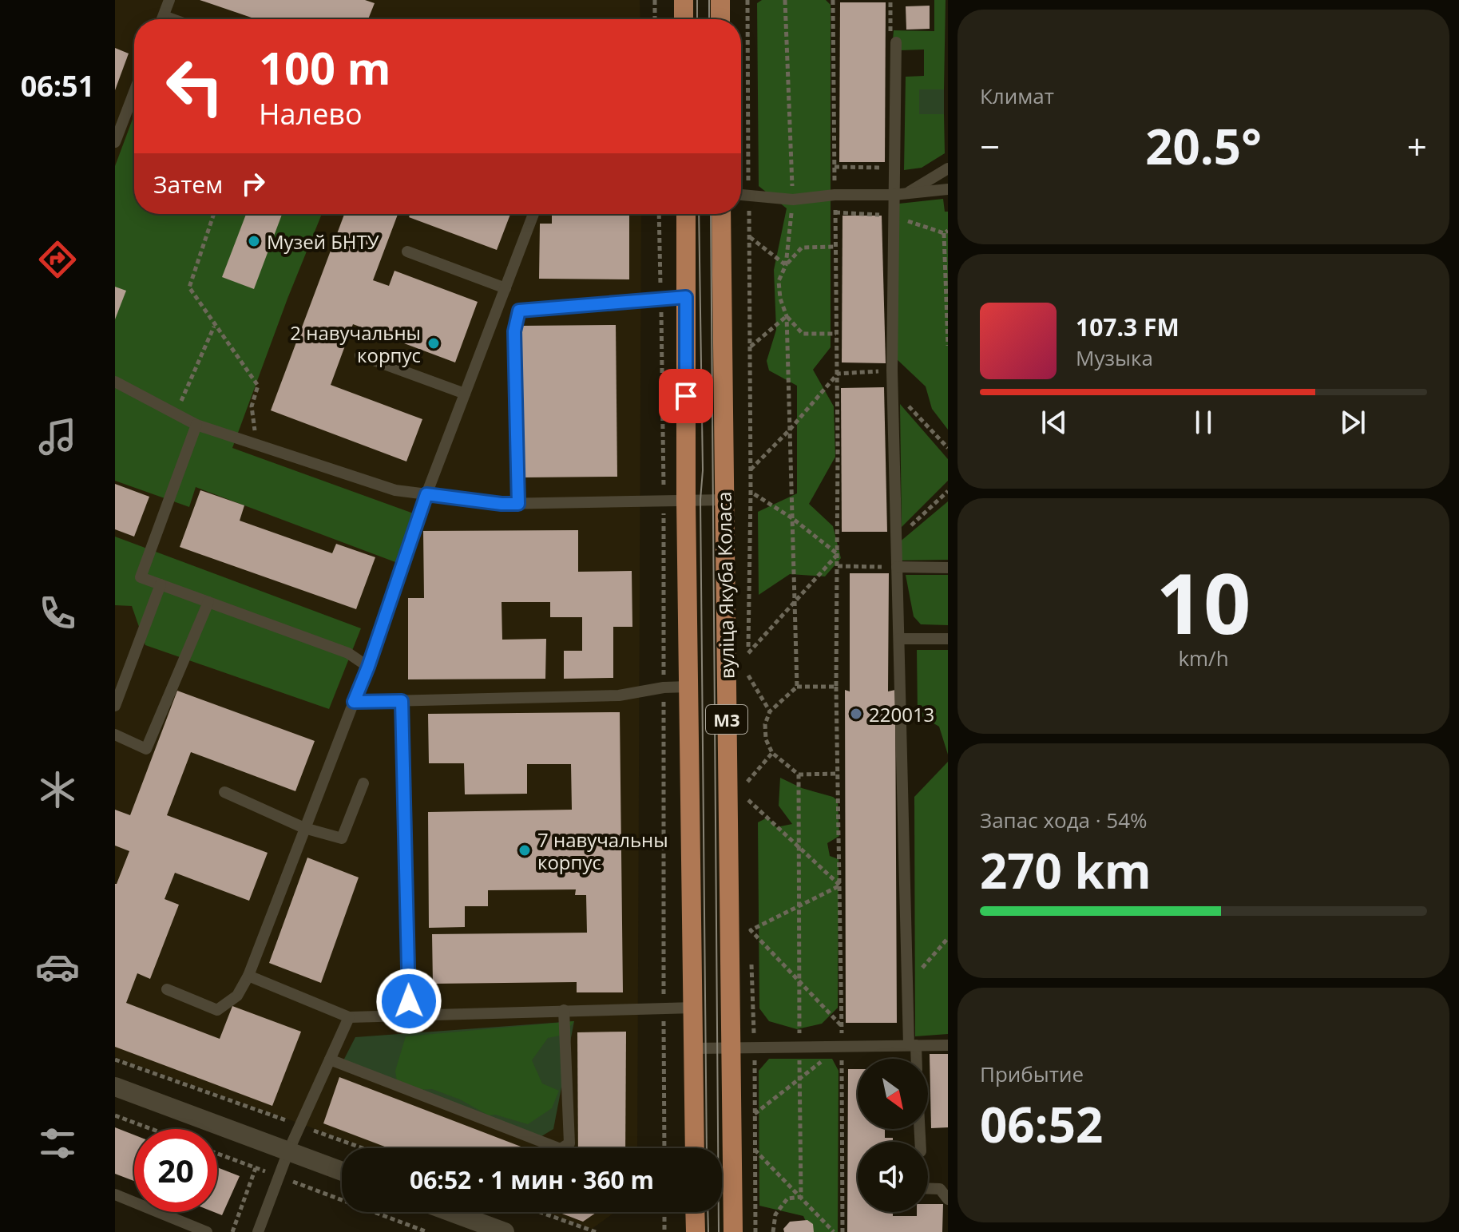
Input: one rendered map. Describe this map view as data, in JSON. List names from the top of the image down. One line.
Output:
{"streets":{"main road":["вуліца Якуба Коласа","М3"]},"places":["Музей БНТУ","2 навучальны корпус","220013","7 навучальны корпус"],"north":"bottom right","page":{"tabs":"06:51","tile":["Климат",["10","km/h"],["Запас хода · 54%","270 km"],["Прибытие","06:52"]],"turn":["100 m","Налево"],"heat":["−","20.5°","+"],"then":"Затем","song":["107.3 FM","Музыка"],"limit":"20","trip":"06:52 · 1 мин · 360 m"}}
